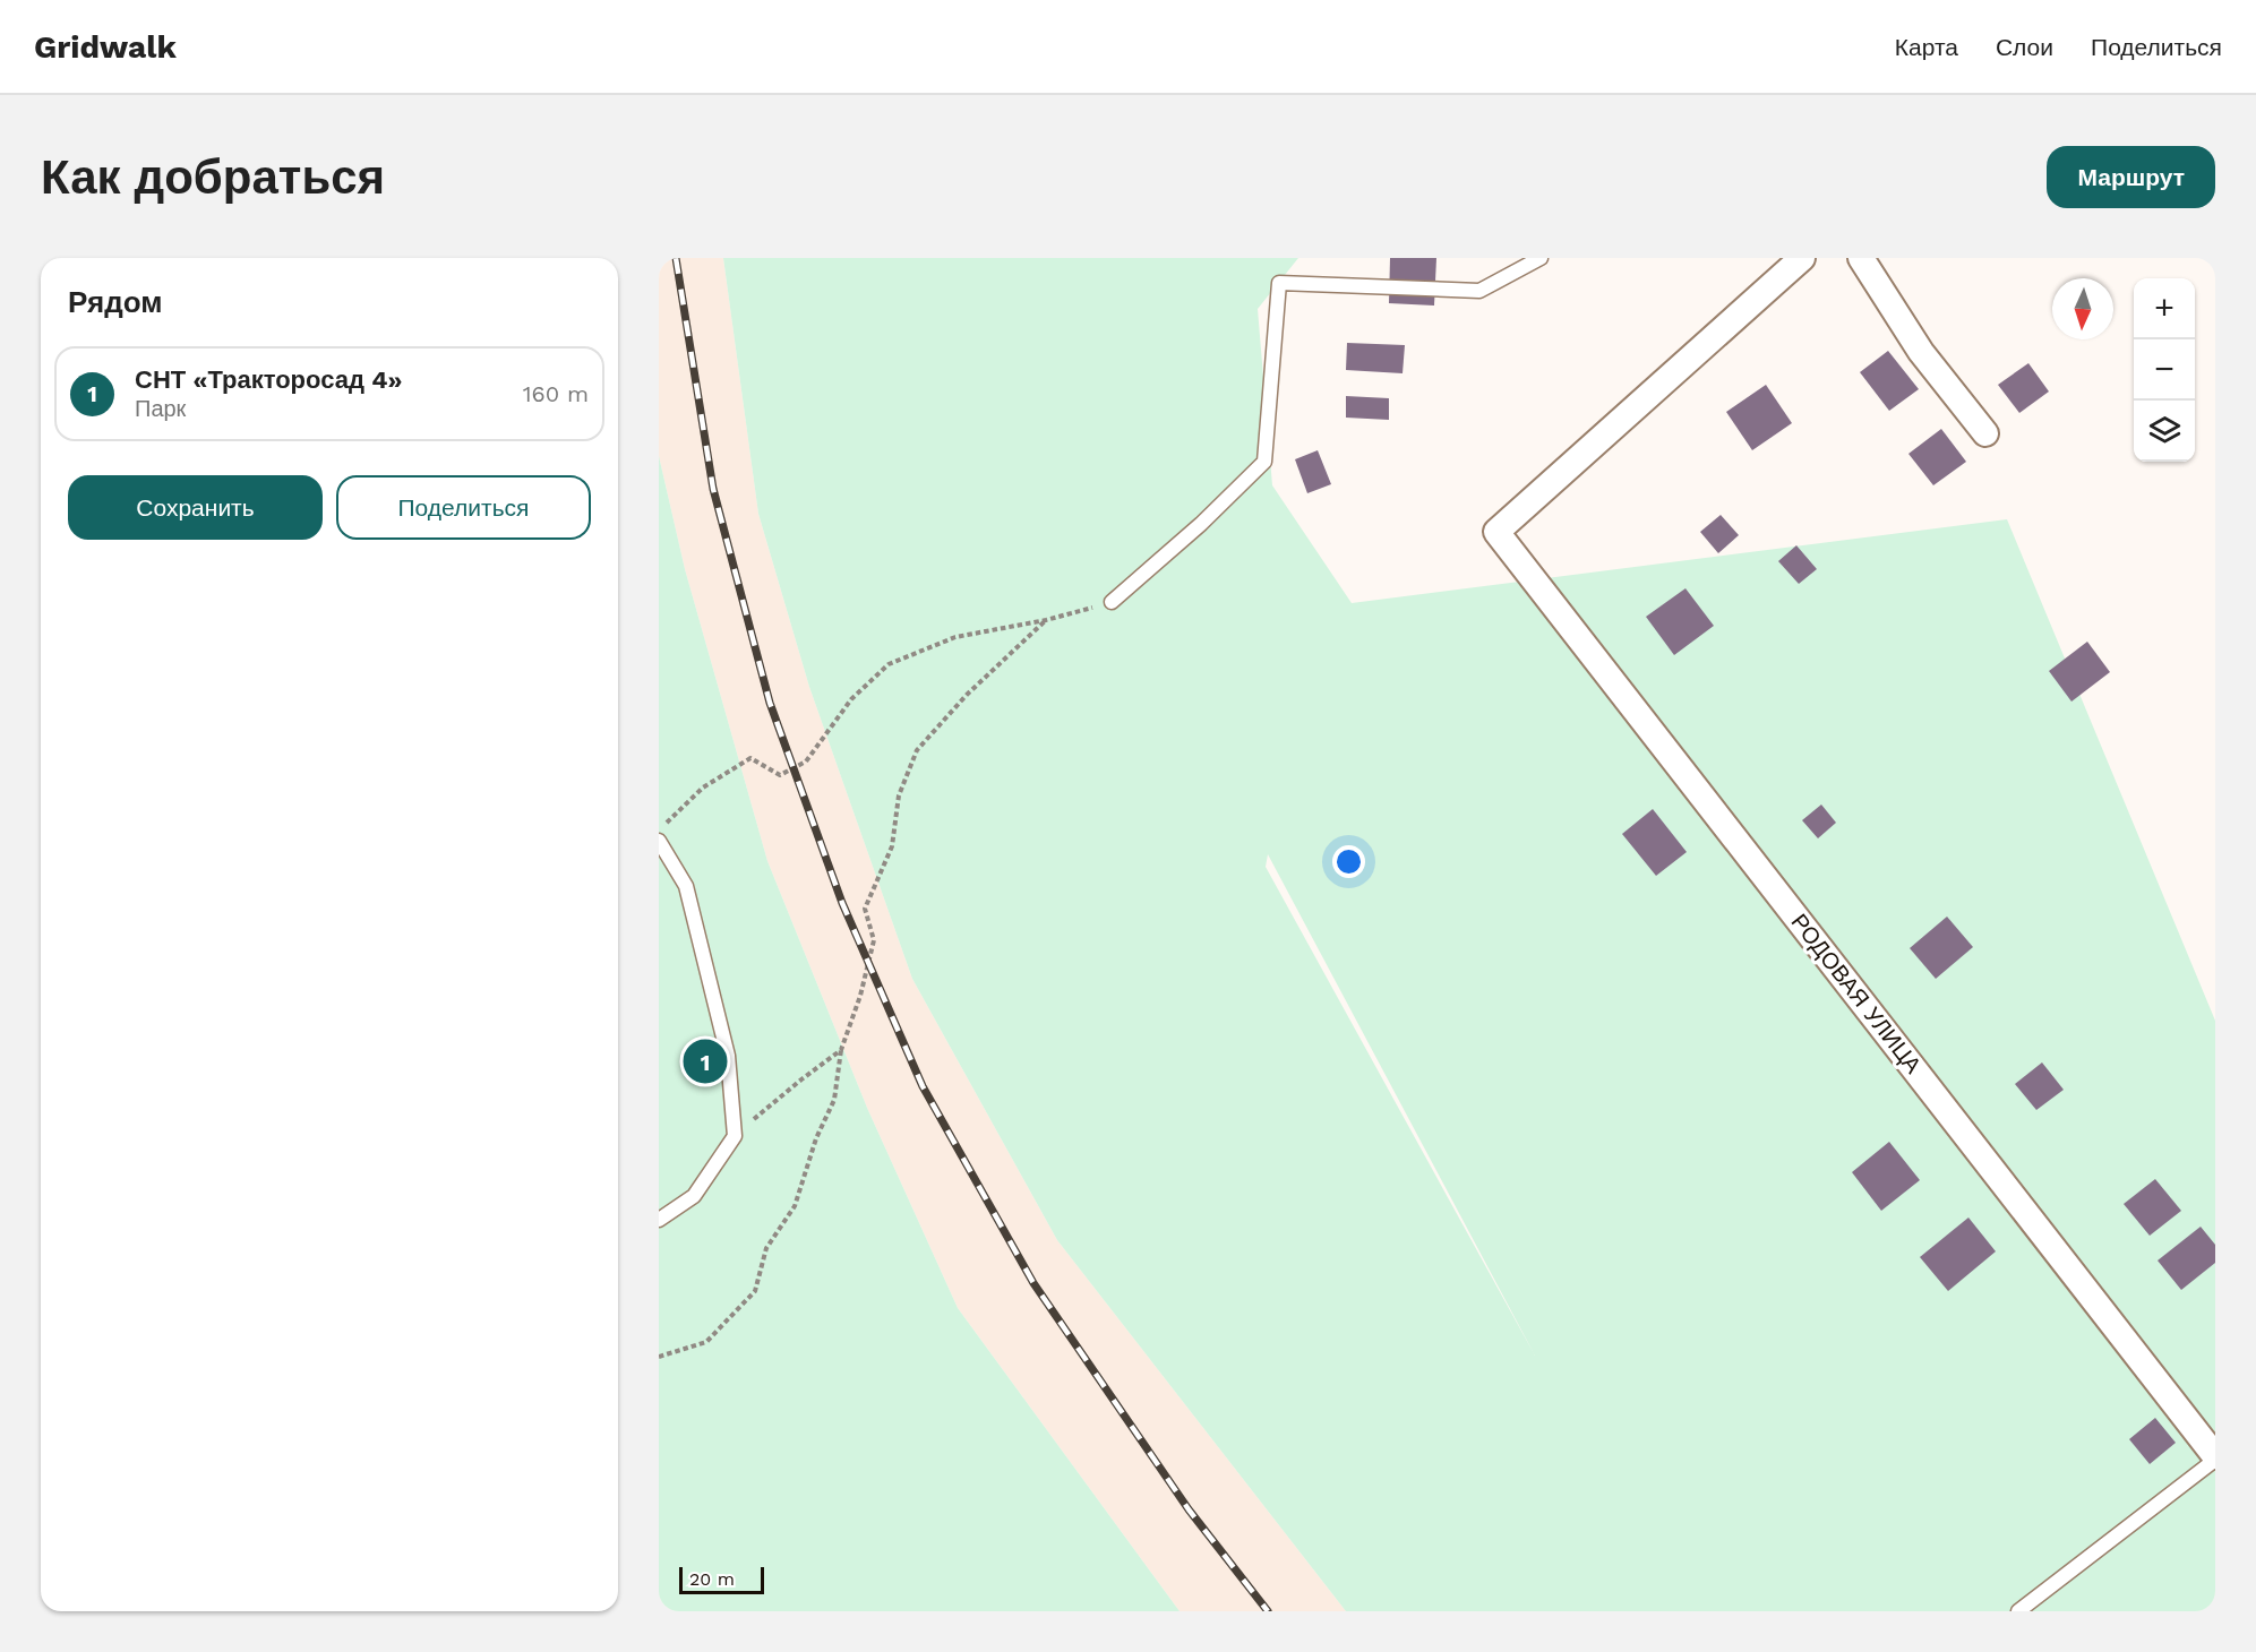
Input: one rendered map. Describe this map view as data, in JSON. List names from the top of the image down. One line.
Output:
{"streets":{"street":["РОДОВАЯ УЛИЦА"]},"scale_bar":"20 m","north":"bottom","page":{"header":"Gridwalk","nav":["Карта","Слои","Поделиться"],"buttons":["Маршрут",["Сохранить","Поделиться"]],"title":"Как добраться","heading":"Рядом","map_buttons":["+","−"],"list":[{"mark":"1","name":"СНТ «Тракторосад 4»","note":"Парк","value":"160 m"}],"pins":"1","scale":"20 m"}}
